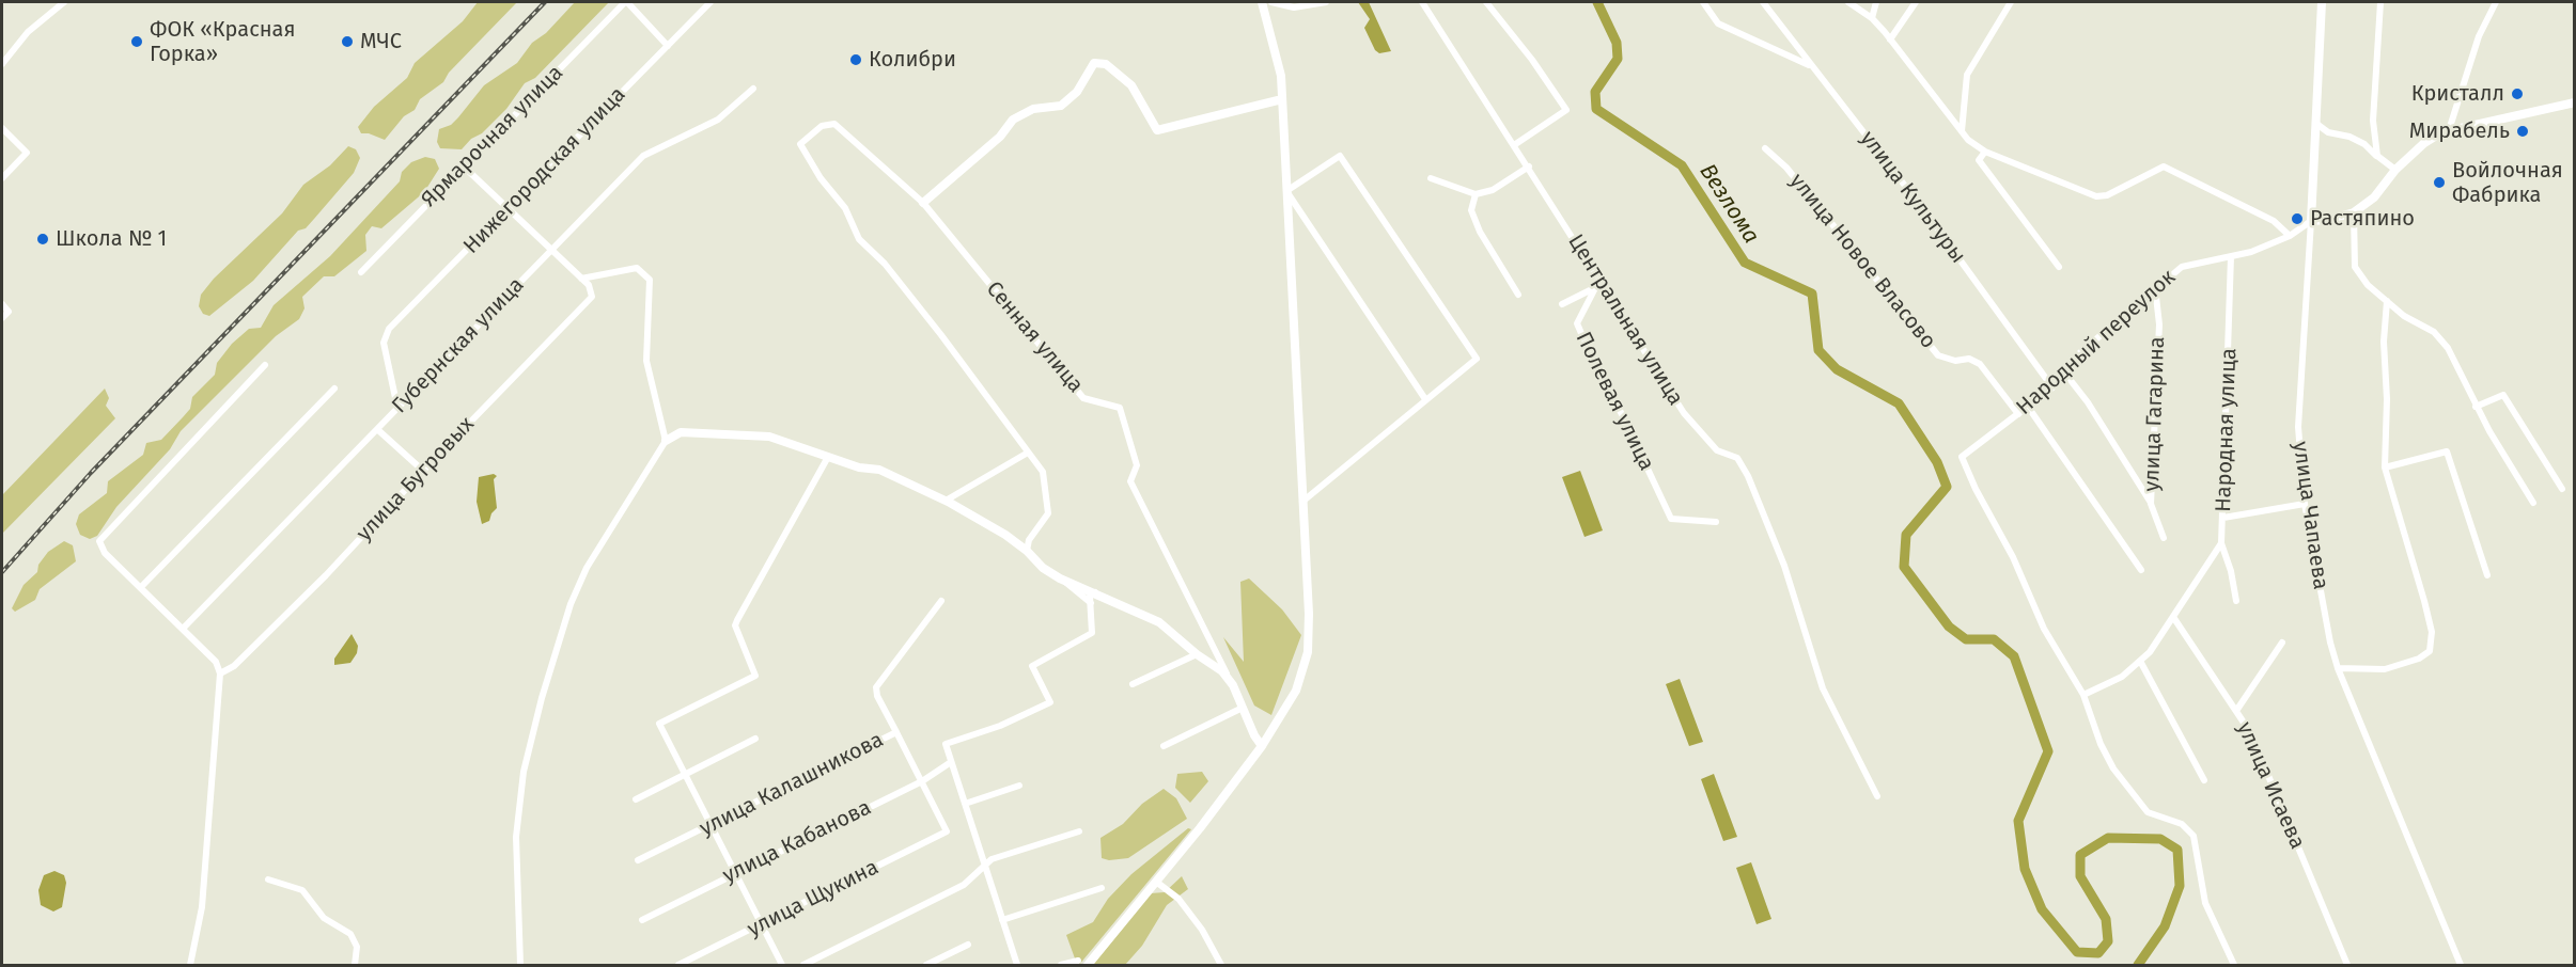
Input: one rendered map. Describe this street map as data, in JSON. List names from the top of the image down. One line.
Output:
{"streets":{"street":["Ярмарочная улица","Нижегородская улица","улица Культуры","улица Новое Власово","Центральная улица","Сенная улица","Народный переулок","Губернская улица","Полевая улица","улица Гагарина","Народная улица","улица Бугровых","улица Чапаева","улица Калашникова","улица Исаева","улица Кабанова","улица Щукина"]},"crossings":[["Нижегородская улица","Губернская улица"],["улица Культуры","Народный переулок"],["улица Новое Власово","Народный переулок"],["Центральная улица","Полевая улица"],["Народный переулок","улица Гагарина"],["Народный переулок","Народная улица"],["Народный переулок","улица Чапаева"],["улица Калашникова","улица Кабанова"],["улица Калашникова","улица Щукина"]],"water":["Везлома"],"places":["ФОК «Красная Горка»","МЧС","Колибри","Кристалл","Мирабель","Войлочная Фабрика","Растяпино","Школа № 1"]}
